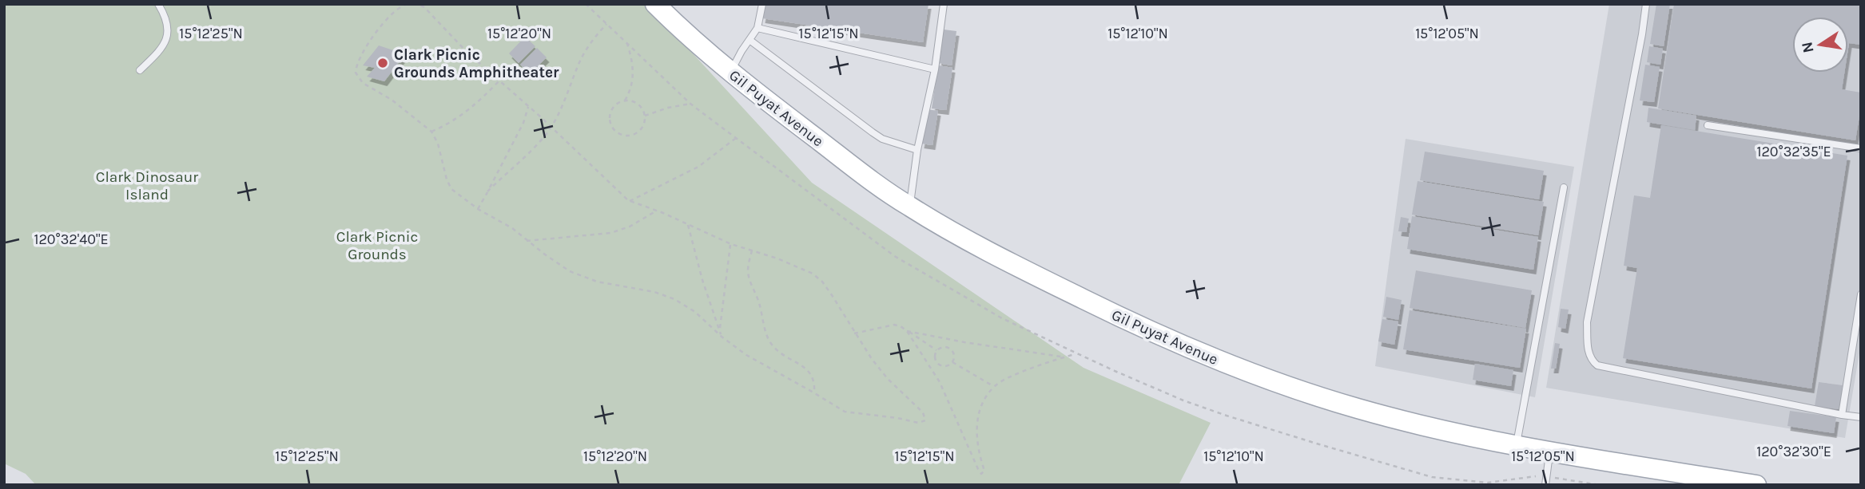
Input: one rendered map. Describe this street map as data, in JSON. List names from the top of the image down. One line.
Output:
{"streets":{"main road":["Gil Puyat Avenue"]},"parks":["Clark Dinosaur Island","Clark Picnic Grounds"],"places":["Clark Picnic Grounds Amphitheater"],"north":"left","coordinates":["15°12'25\"N","15°12'20\"N","15°12'15\"N","15°12'10\"N","15°12'05\"N","120°32'35\"E","120°32'40\"E","120°32'30\"E"]}
